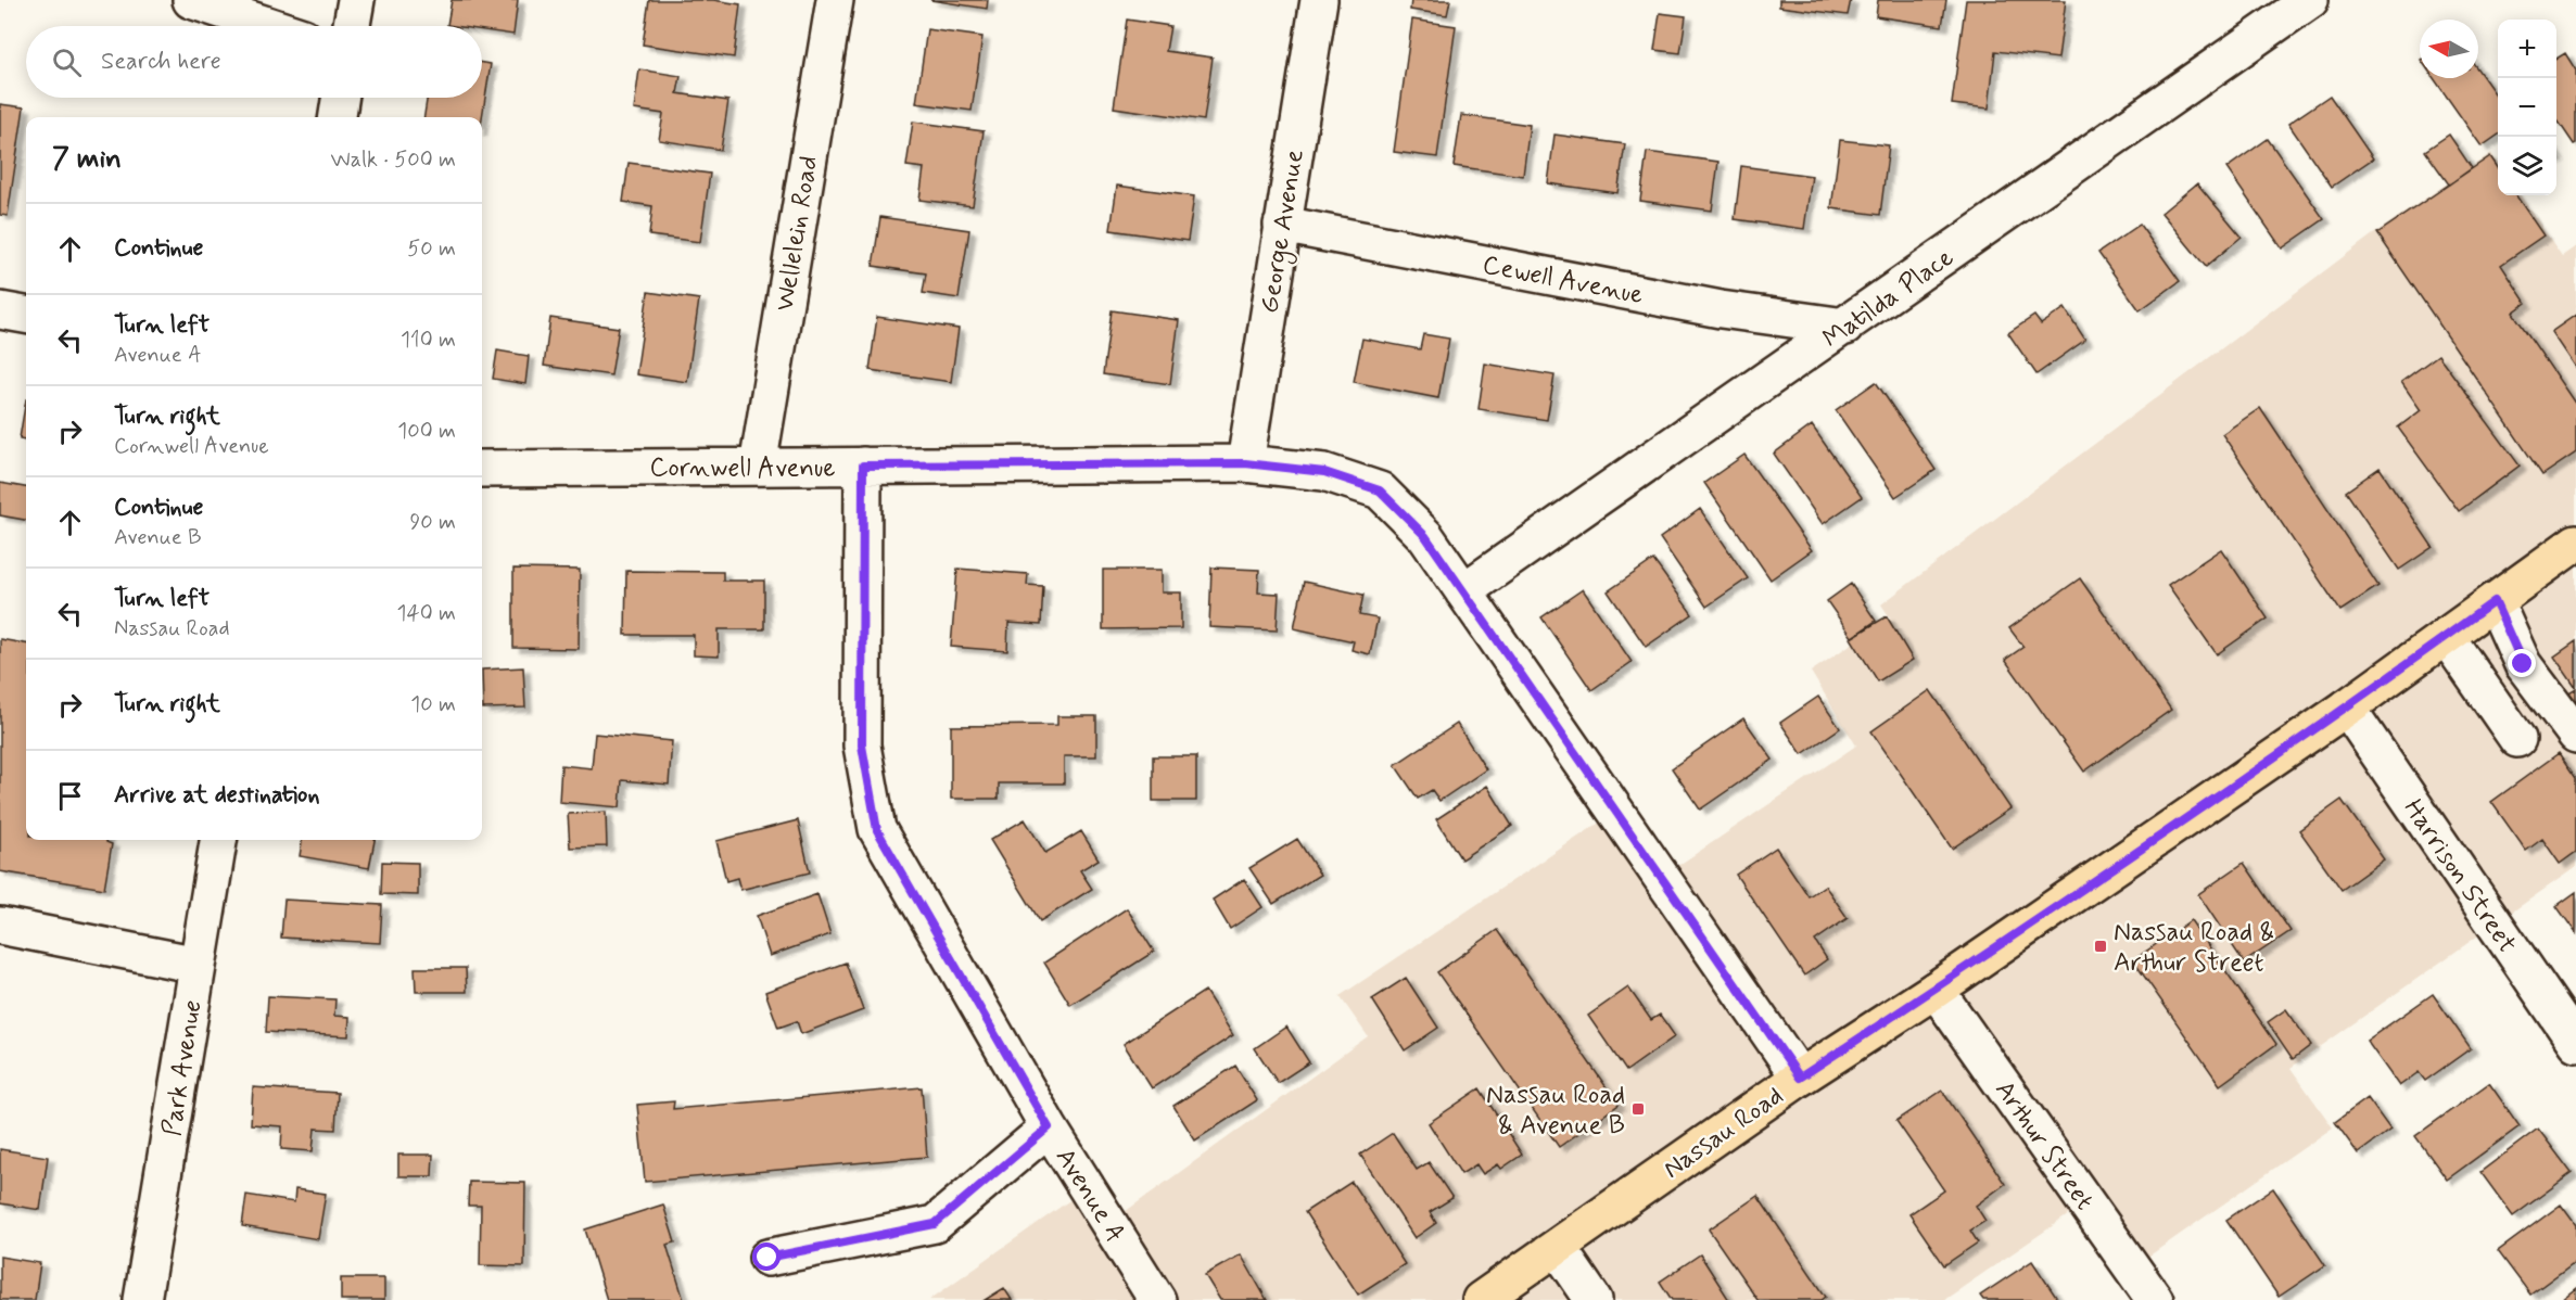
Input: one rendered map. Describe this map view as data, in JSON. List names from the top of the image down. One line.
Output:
{"streets":{"main road":["Nassau Road"],"street":["George Avenue","Wellelein Road","Cewell Avenue","Matilda Place","Cornwell Avenue","Harrison Street","Park Avenue","Arthur Street","Avenue A"]},"crossings":[["George Avenue","Cewell Avenue"],["George Avenue","Cornwell Avenue"],["Wellelein Road","Cornwell Avenue"],["Cewell Avenue","Matilda Place"],["Matilda Place","Cornwell Avenue"],["Cornwell Avenue","Nassau Road"],["Cornwell Avenue","Avenue A"],["Harrison Street","Nassau Road"],["Nassau Road","Arthur Street"]],"places":{"transit":["Nassau Road & Arthur Street","Nassau Road & Avenue B"]},"north":"left","page":{"map_buttons":["+","−"],"search":"Search here","heading":["7 min","Walk · 500 m"],"list":[["Continue","50 m"],["Turn left","Avenue A","110 m"],["Turn right","Cornwell Avenue","100 m"],["Continue","Avenue B","90 m"],["Turn left","Nassau Road","140 m"],["Turn right","10 m"],"Arrive at destination"]}}
